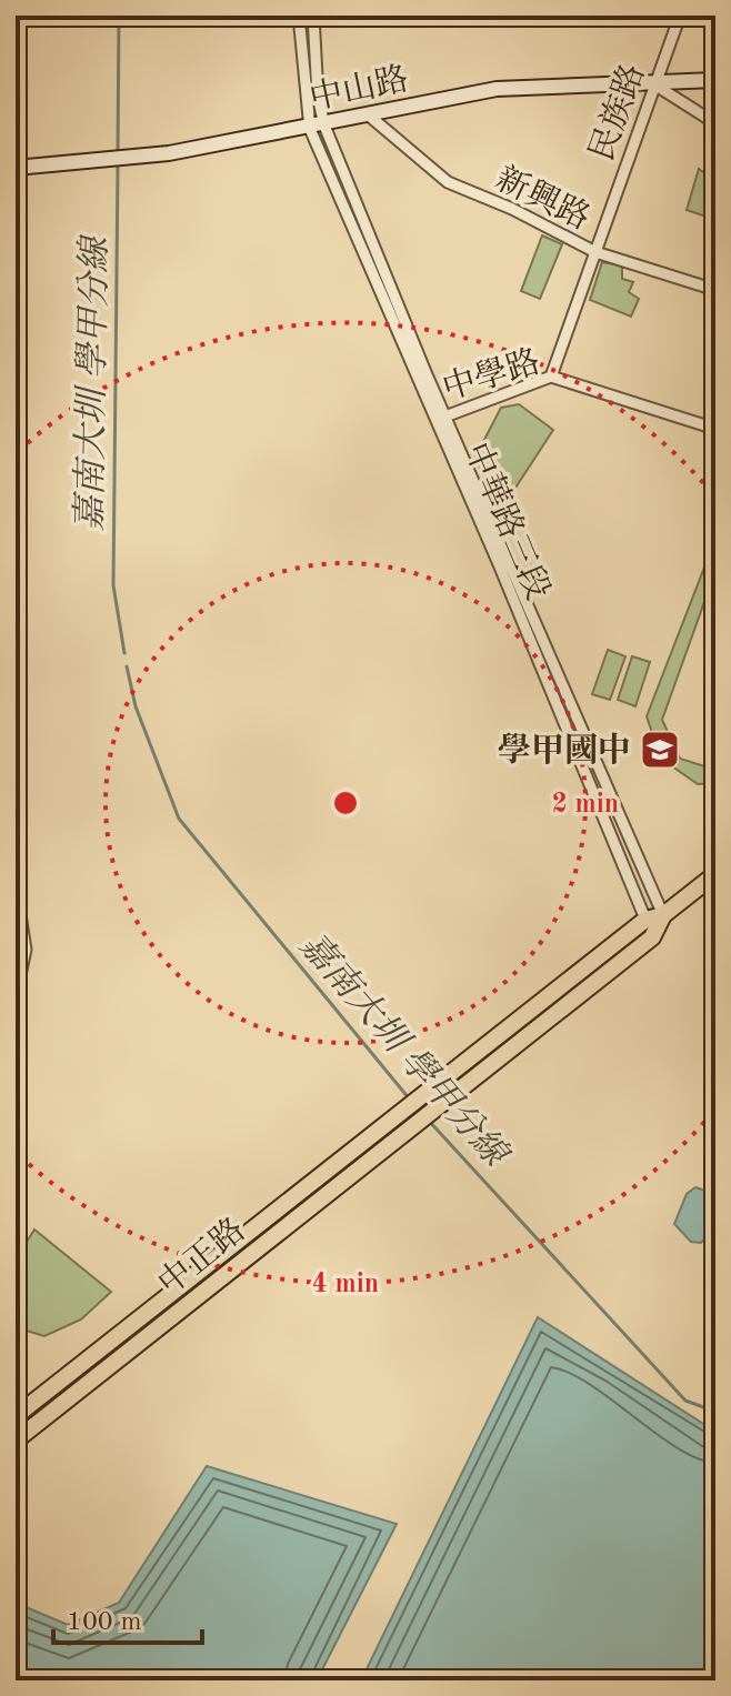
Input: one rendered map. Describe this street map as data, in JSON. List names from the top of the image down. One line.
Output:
{"streets":{"main road":["中山路","中正路"],"street":["民族路","新興路","中學路","中華路三段"]},"crossings":[["中山路","民族路"],["中山路","新興路"],["中山路","中華路三段"],["民族路","新興路"],["民族路","中學路"],["中學路","中華路三段"],["中華路三段","中正路"]],"water":["嘉南大圳 學甲分線"],"places":{"school or university":["學甲國中"]},"scale_bar":"100 m","rings":["2 min","4 min"]}
